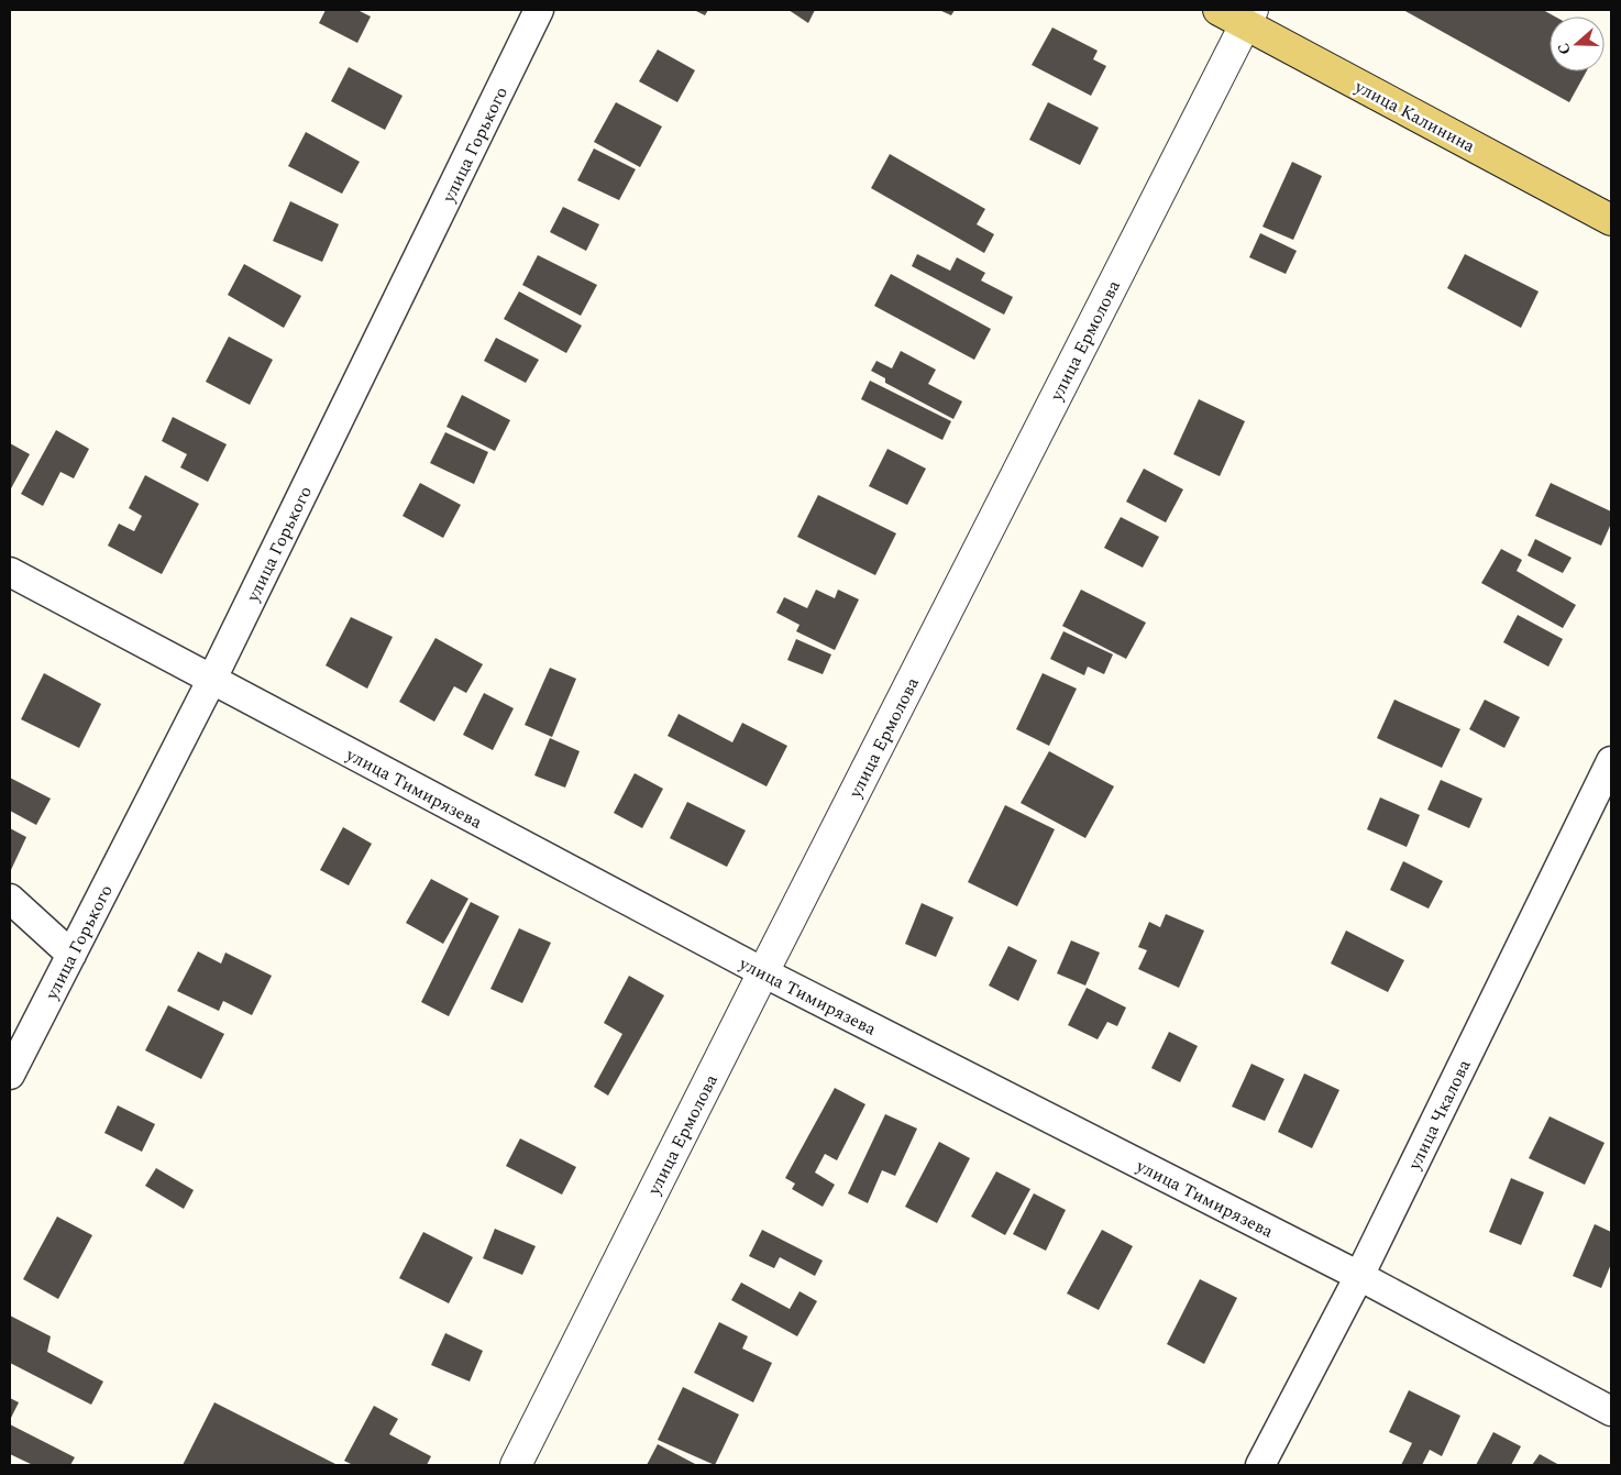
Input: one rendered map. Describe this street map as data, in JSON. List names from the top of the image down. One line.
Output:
{"streets":{"main road":["улица Калинина"],"street":["улица Горького","улица Ермолова","улица Тимирязева","улица Чкалова"]},"crossings":[["улица Калинина","улица Ермолова"],["улица Горького","улица Тимирязева"],["улица Ермолова","улица Тимирязева"],["улица Тимирязева","улица Чкалова"]],"north":"left"}
